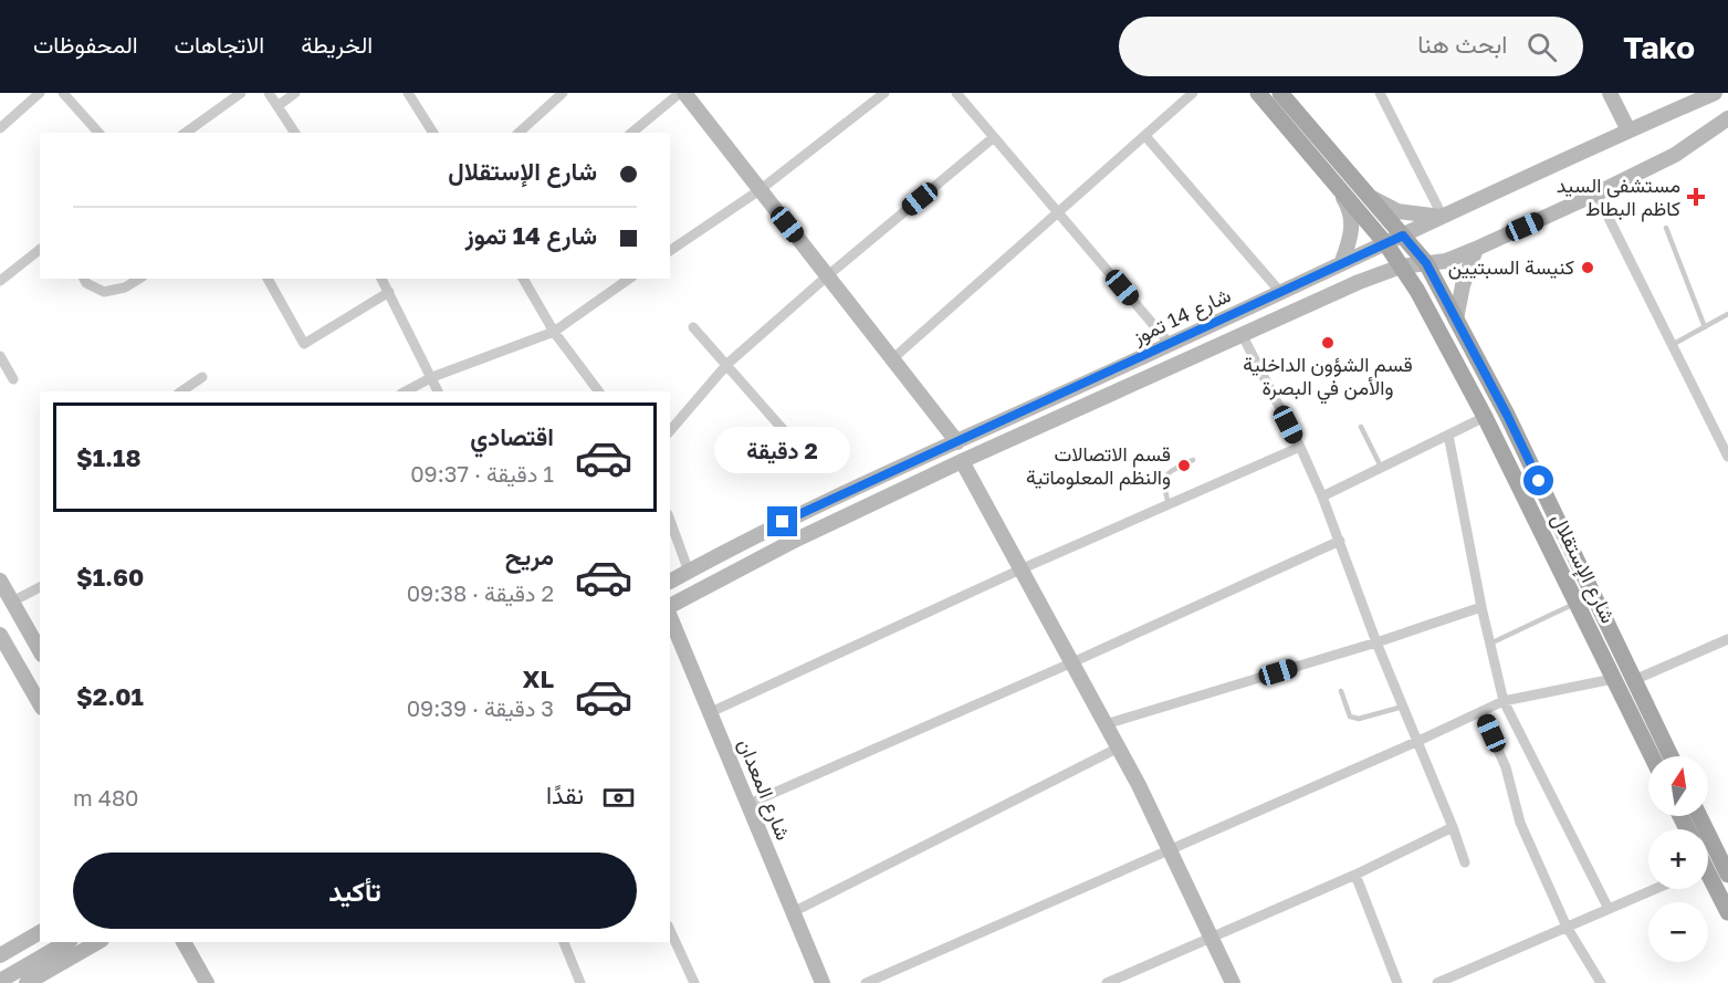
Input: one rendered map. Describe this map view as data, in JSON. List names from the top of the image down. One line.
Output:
{"streets":{"main road":["شارع 14 تموز","شارع الإستقلال","شارع المعدان"]},"crossings":[["شارع 14 تموز","شارع الإستقلال"]],"places":{"health":["مستشفى السيد كاظم البطاط"],"other":["كنيسة السبتيين","قسم الشؤون الداخلية والأمن في البصرة","قسم الاتصالات والنظم المعلوماتية"]},"north":"top","page":{"header":"Tako","search":"ابحث هنا","nav":["الخريطة","الاتجاهات","المحفوظات"],"banner":["شارع الإستقلال","شارع 14 تموز"],"list":[{"name":"اقتصادي","note":"1 دقيقة · 09:37","value":"$1.18"},{"name":"مريح","note":"2 دقيقة · 09:38","value":"$1.60"},{"name":"XL","note":"3 دقيقة · 09:39","value":"$2.01"}],"bubble":"2 دقيقة","map_buttons":["+","−"],"pay":["نقدًا","480 m"],"buttons":"تأكيد"}}
